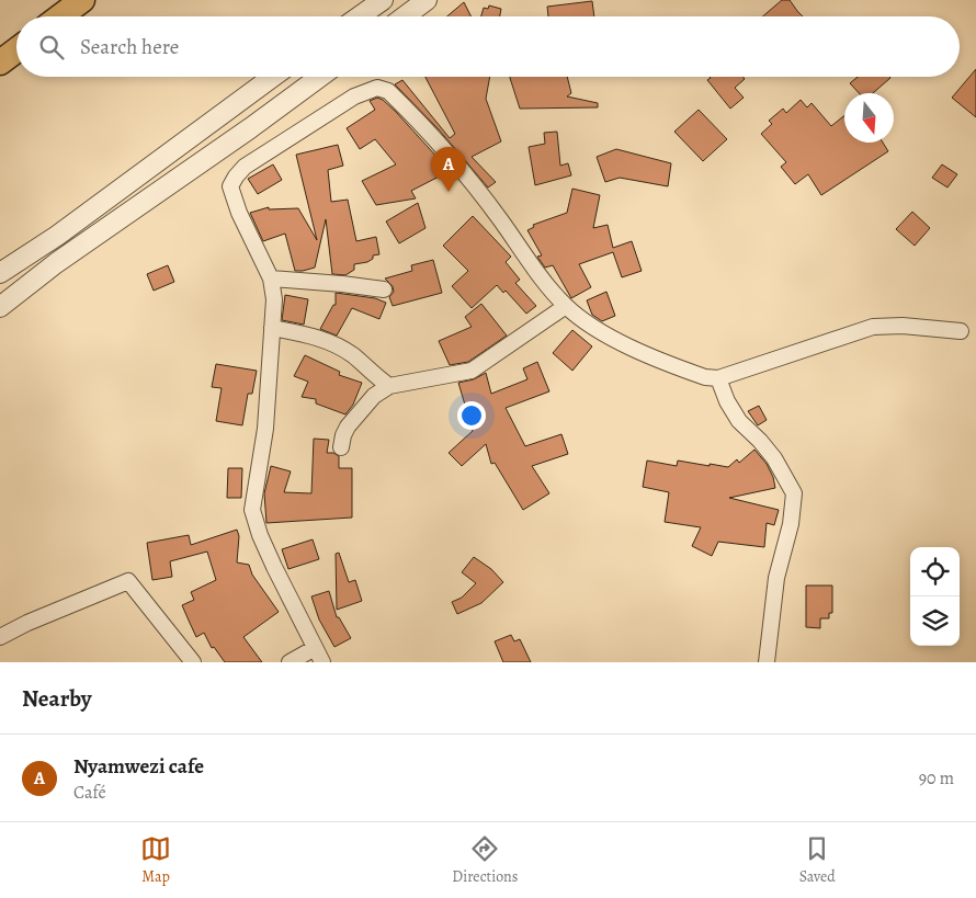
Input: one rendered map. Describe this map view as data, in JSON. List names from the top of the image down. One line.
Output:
{"north":"bottom","page":{"search":"Search here","pins":"A","heading":"Nearby","list":[{"mark":"A","name":"Nyamwezi cafe","note":"Café","value":"90 m"}],"nav":["Map","Directions","Saved"]}}
